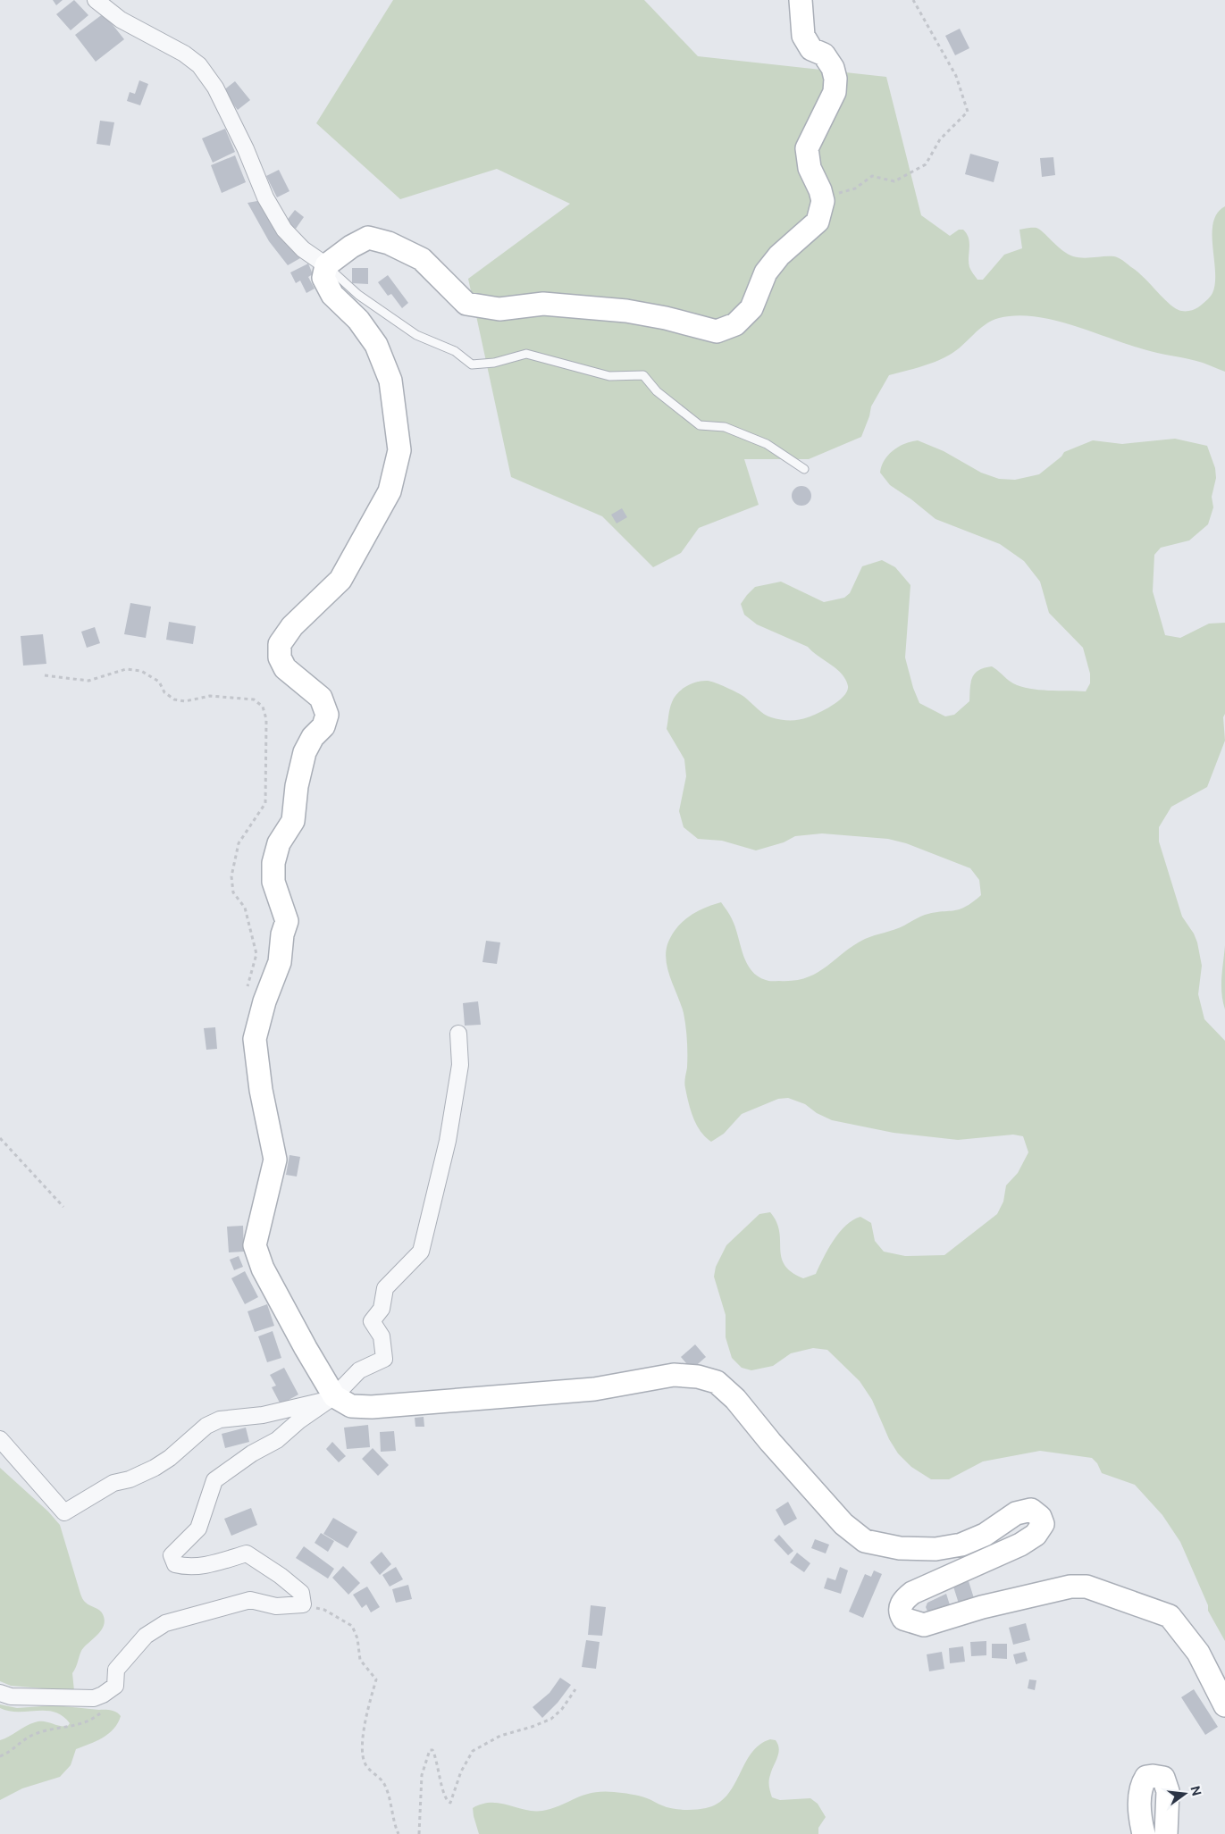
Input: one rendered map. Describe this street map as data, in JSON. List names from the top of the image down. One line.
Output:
{"north":"right"}
